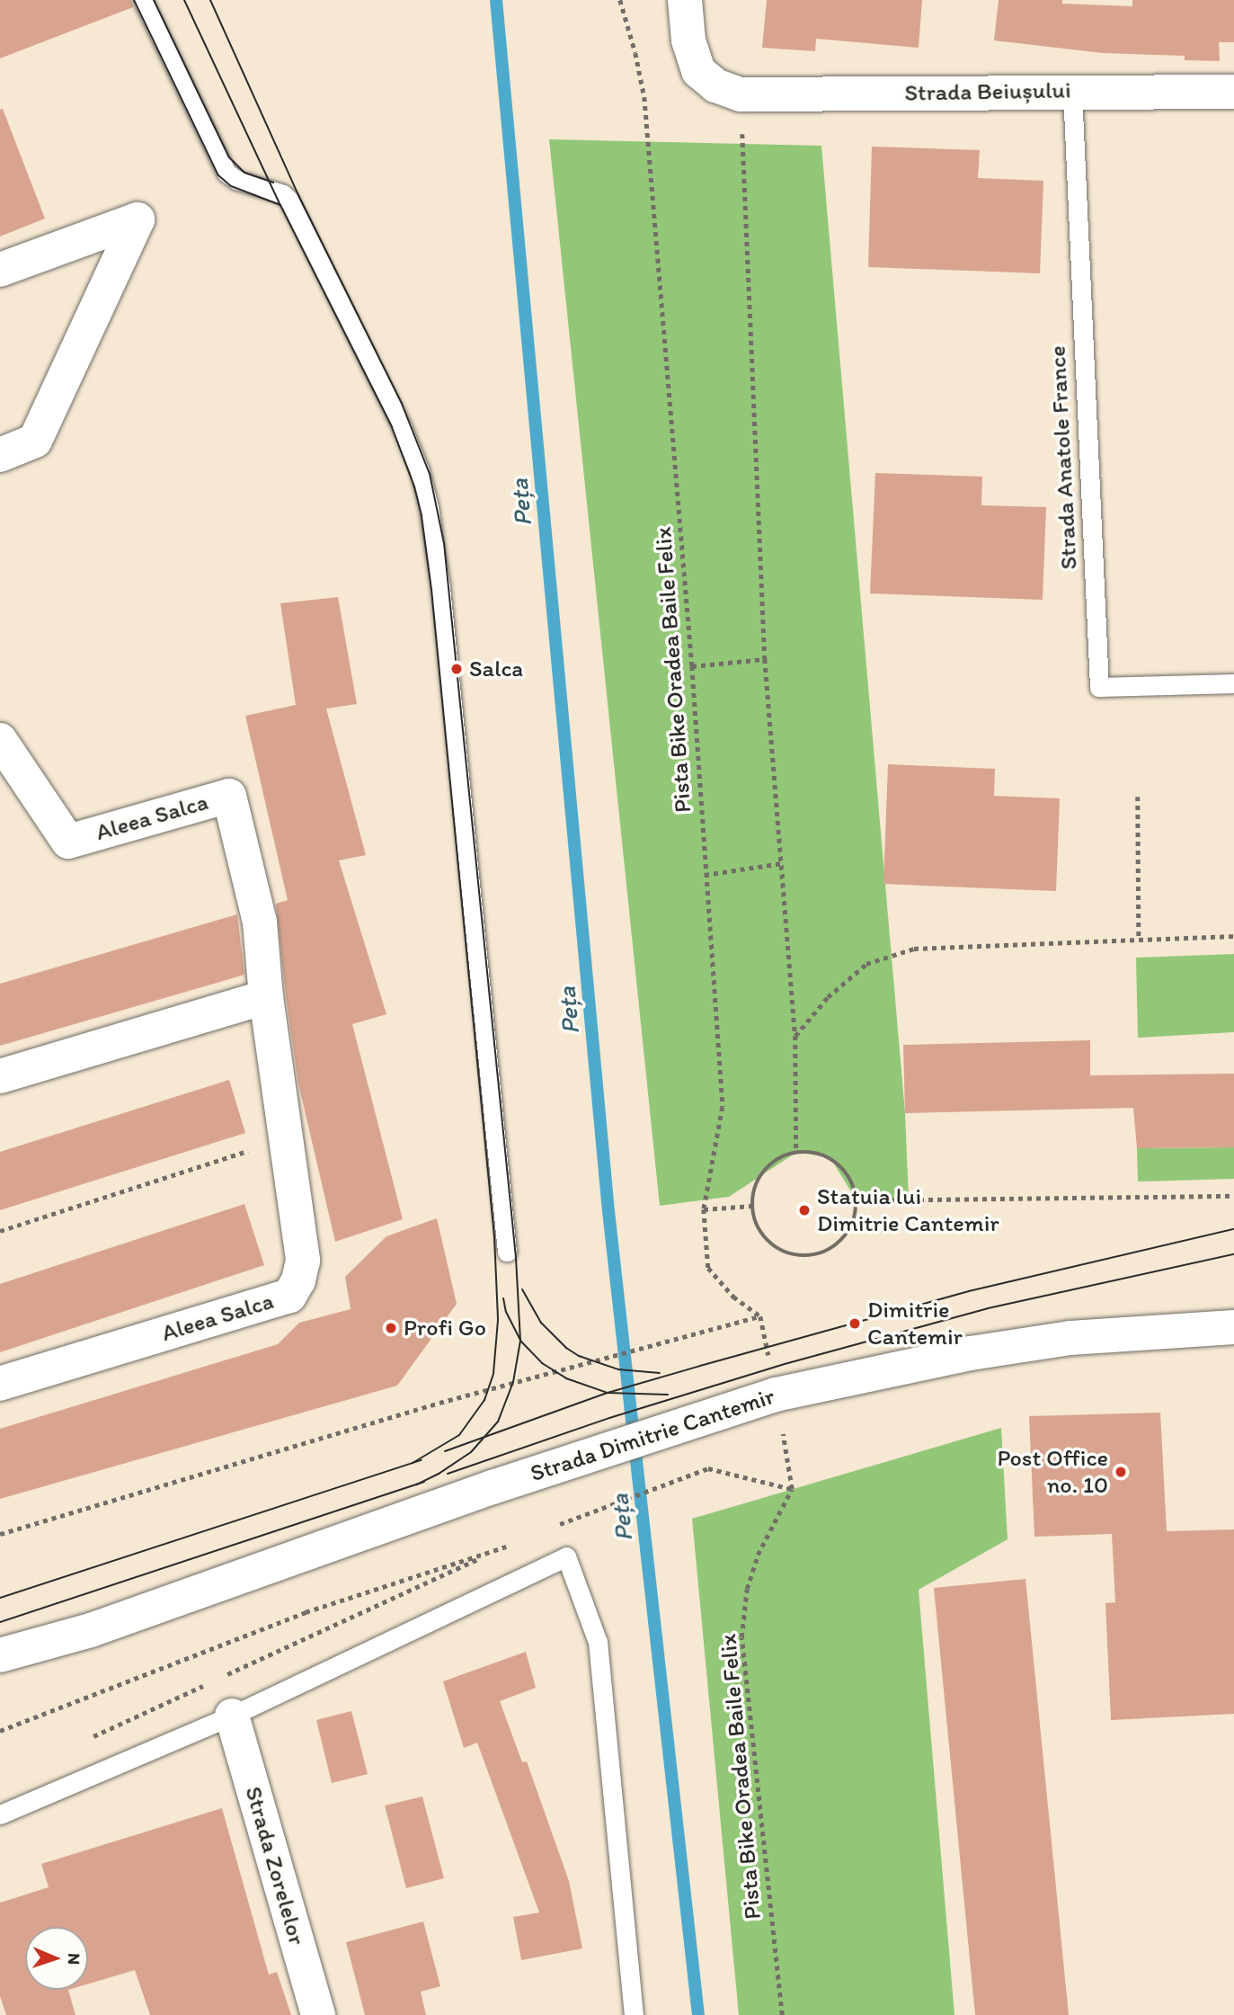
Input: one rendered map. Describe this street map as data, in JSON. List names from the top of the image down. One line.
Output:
{"streets":{"street":["Strada Beiușului","Aleea Salca","Strada Dimitrie Cantemir","Strada Zorelelor"],"lane":["Strada Anatole France"],"path":["Pista Bike Oradea Baile Felix"]},"crossings":[["Strada Beiușului","Strada Anatole France"]],"water":["Peța"],"places":["Salca","Statuia lui Dimitrie Cantemir","Dimitrie Cantemir","Profi Go","Post Office no. 10"],"north":"right"}
